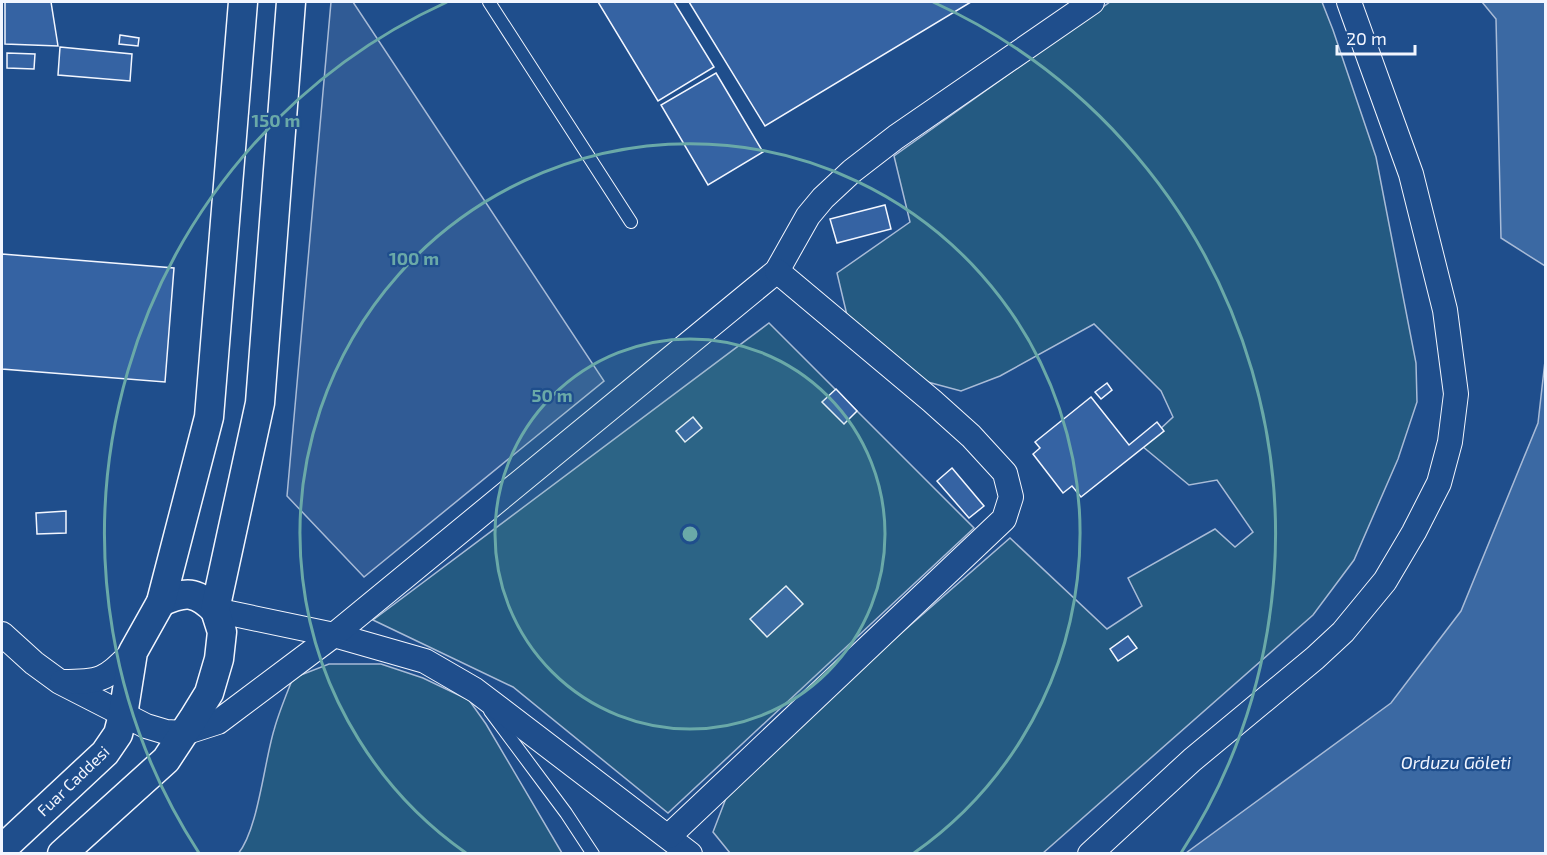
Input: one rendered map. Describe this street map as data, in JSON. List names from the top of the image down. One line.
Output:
{"streets":{"street":["Fuar Caddesi"]},"water":["Orduzu Göleti"],"scale_bar":"20 m","rings":["150 m","100 m","50 m"]}
